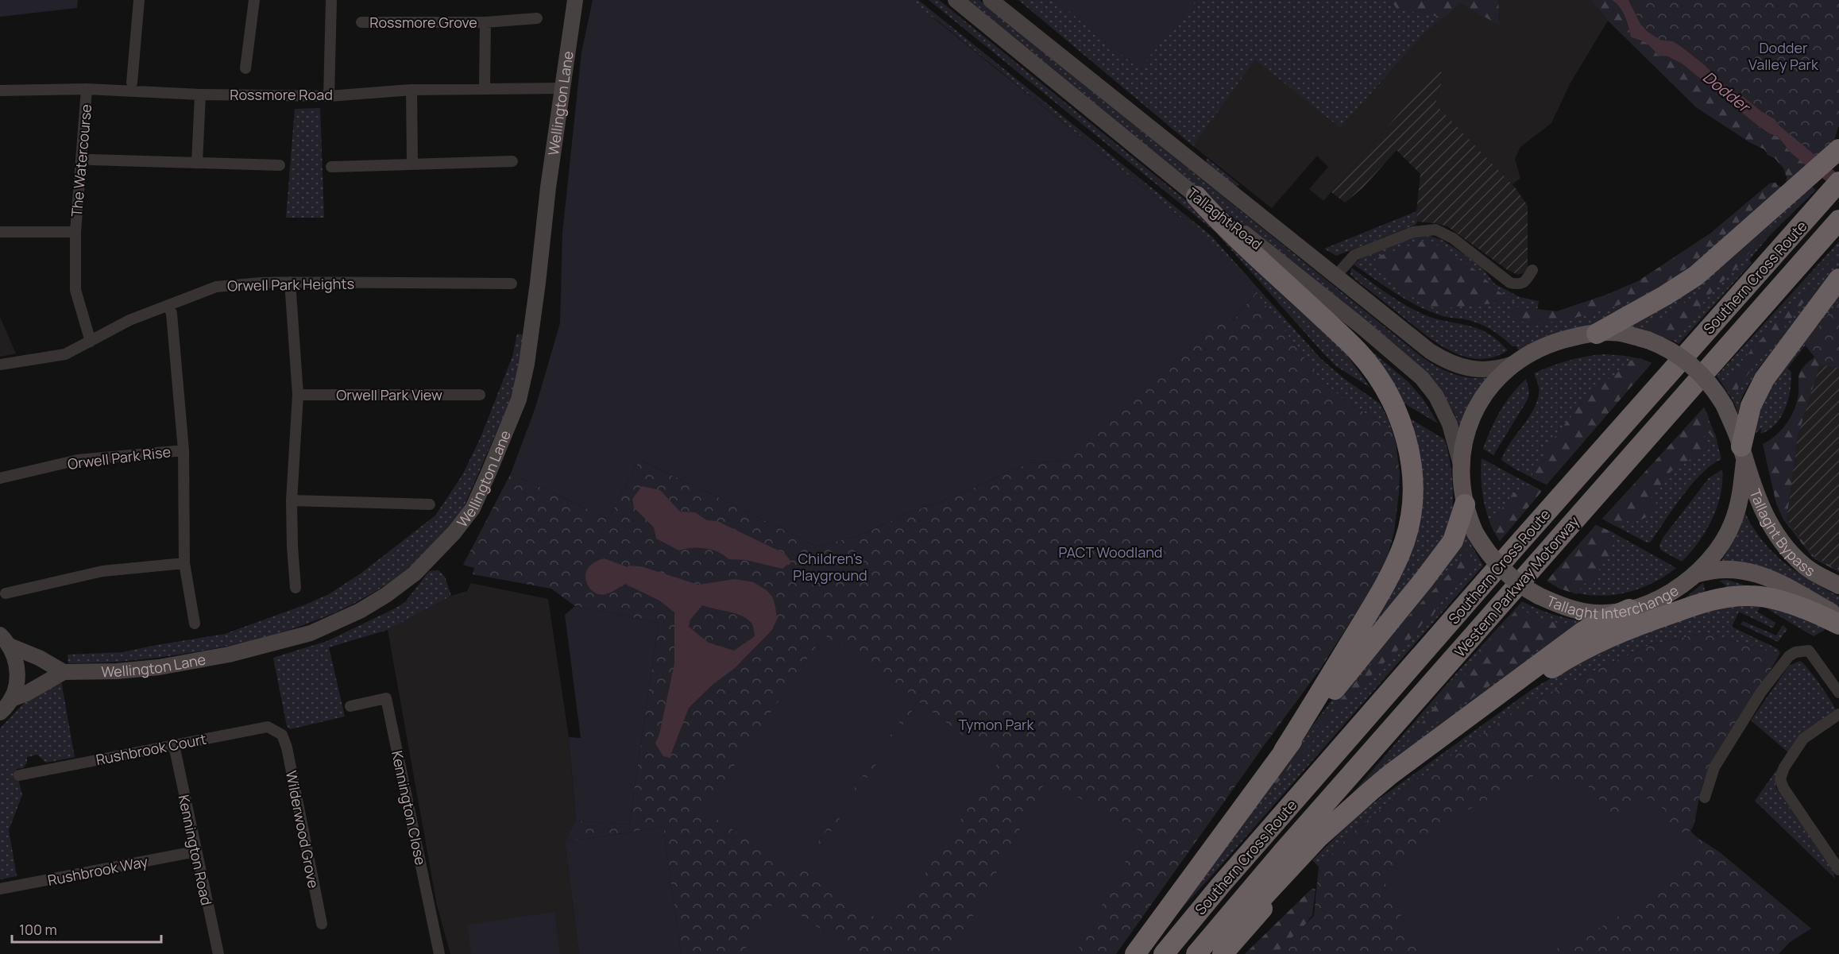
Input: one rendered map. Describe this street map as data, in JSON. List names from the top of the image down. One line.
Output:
{"streets":{"highway":["Southern Cross Route","Western Parkway Motorway"],"main road":["Wellington Lane","Tallaght Road","Tallaght Bypass","Tallaght Interchange"],"street":["Rossmore Grove","Rossmore Road","The Watercourse","Orwell Park Heights","Orwell Park View","Orwell Park Rise","Rushbrook Court","Kennington Close","Wilderwood Grove","Kennington Road","Rushbrook Way"]},"crossings":[["Rossmore Grove","Rossmore Road"],["Rossmore Road","Wellington Lane"],["Rossmore Road","The Watercourse"],["The Watercourse","Orwell Park Heights"],["Tallaght Road","Tallaght Interchange"],["Orwell Park Heights","Orwell Park Rise"],["Tallaght Bypass","Tallaght Interchange"],["Rushbrook Court","Wilderwood Grove"],["Rushbrook Court","Kennington Road"],["Kennington Road","Rushbrook Way"]],"water":["Dodder"],"parks":["Dodder Valley Park","PACT Woodland","Children's Playground","Tymon Park"],"scale_bar":"100 m"}
